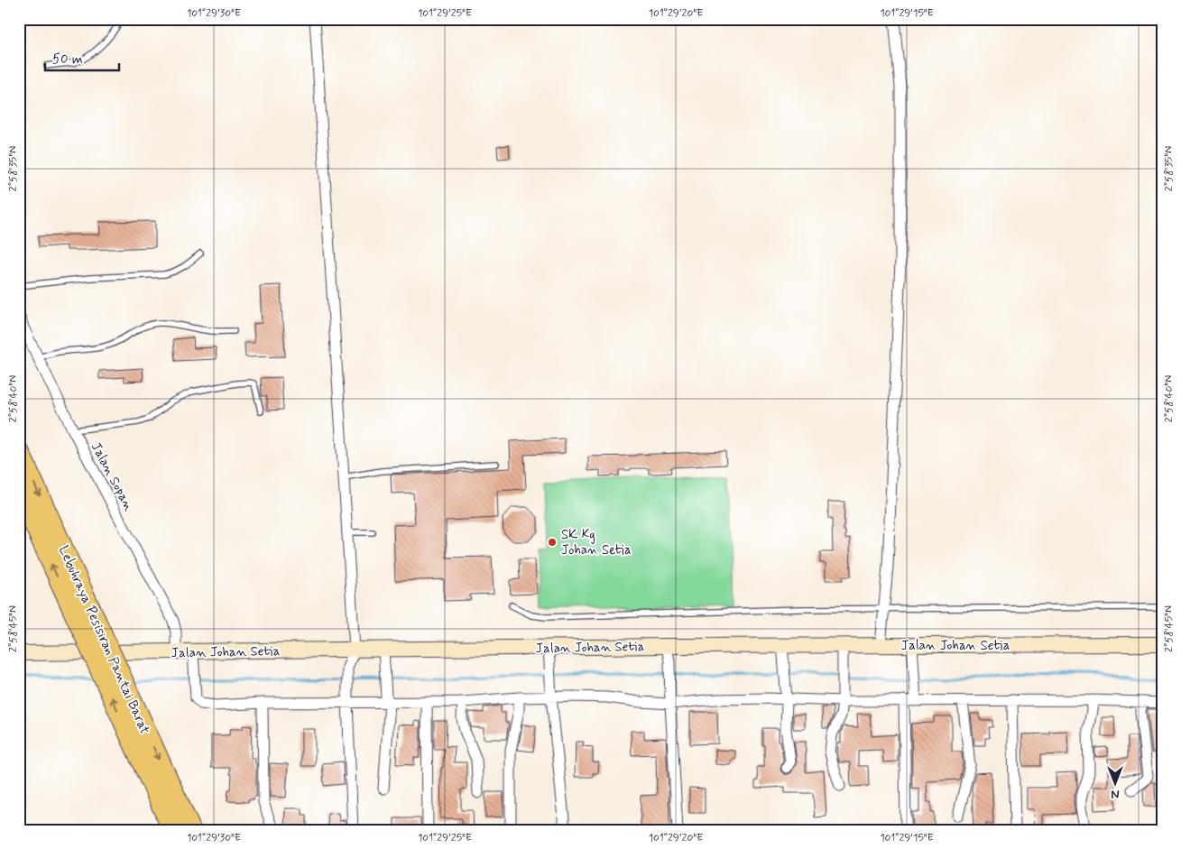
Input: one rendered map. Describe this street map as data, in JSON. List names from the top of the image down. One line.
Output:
{"streets":{"highway":["Lebuhraya Pesisiran Pantai Barat"],"main road":["Jalan Johan Setia"],"street":["Jalan Sopan"]},"crossings":[["Jalan Sopan","Jalan Johan Setia"]],"places":["SK Kg Johan Setia"],"scale_bar":"50 m","north":"bottom","coordinates":["101°29'30\"E","101°29'25\"E","101°29'20\"E","101°29'15\"E","2°58'35\"N","2°58'40\"N","2°58'45\"N"]}
